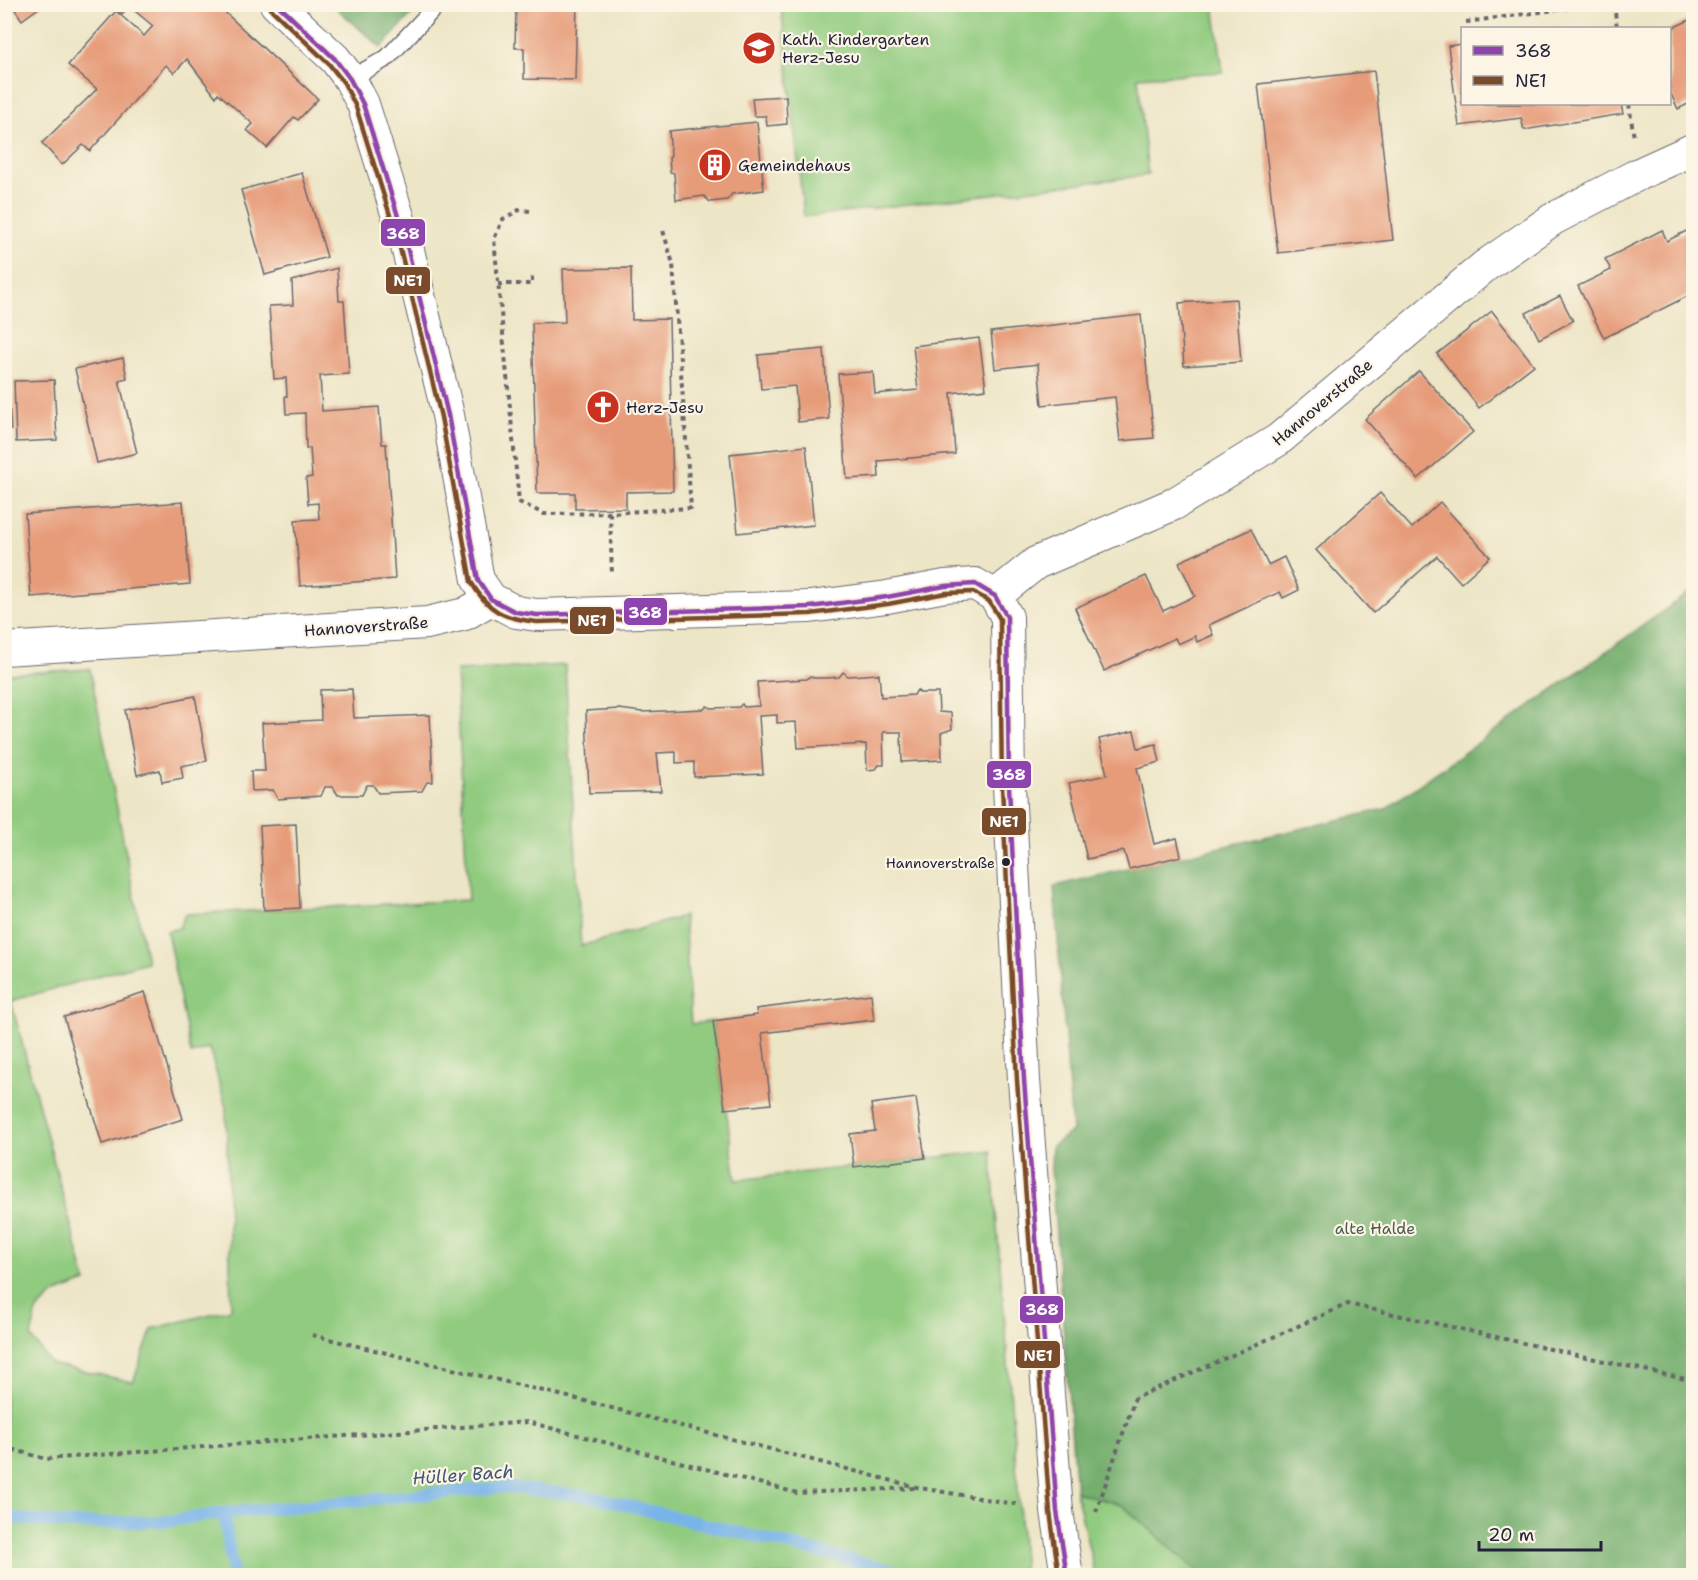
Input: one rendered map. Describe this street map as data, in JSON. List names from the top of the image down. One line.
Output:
{"streets":{"street":["Hannoverstraße"]},"water":["Hüller Bach"],"parks":["alte Halde"],"places":{"school or university":["Kath. Kindergarten Herz-Jesu"],"building":["Gemeindehaus"],"church":["Herz-Jesu"],"other":["Hannoverstraße"]},"lines":["transit line 368","transit line NE1"],"legend":["368","NE1"],"scale_bar":"20 m"}
